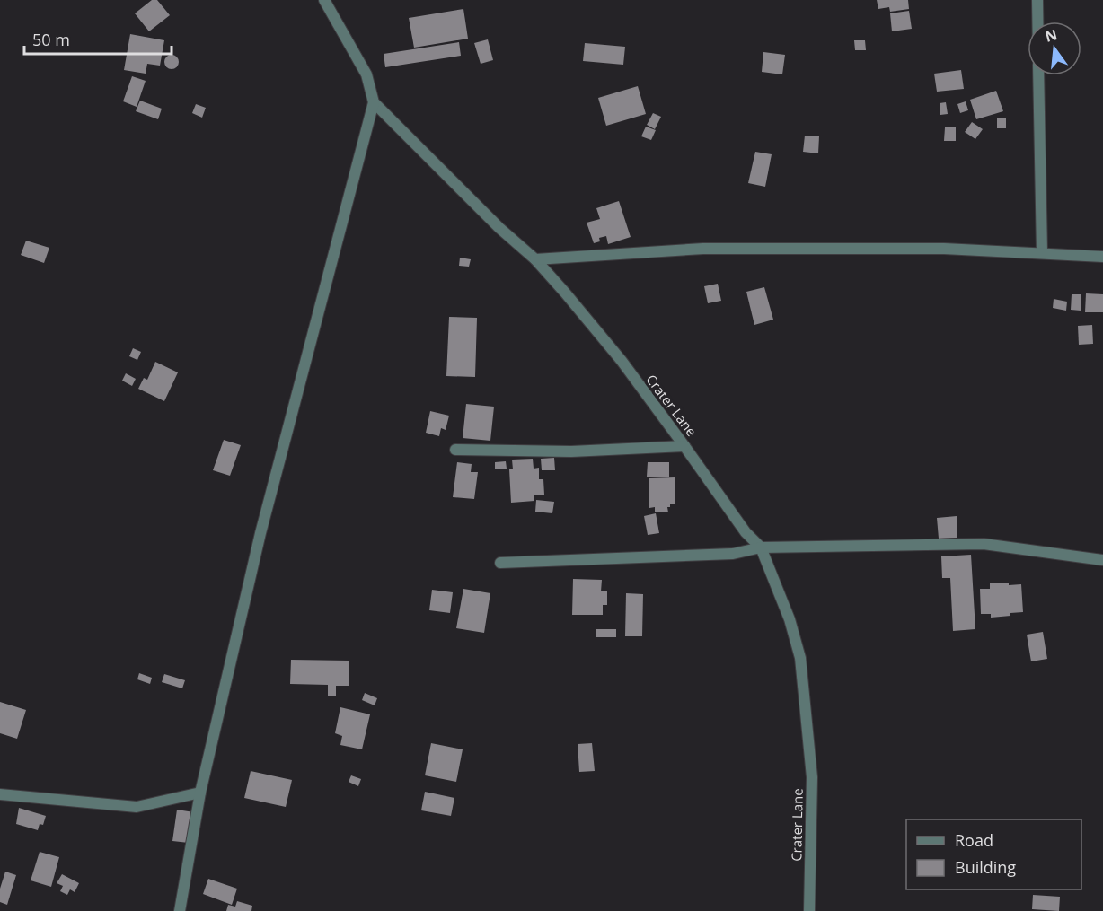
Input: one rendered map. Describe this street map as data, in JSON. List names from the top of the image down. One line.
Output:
{"streets":{"street":["Crater Lane"]},"legend":["Road","Building"],"scale_bar":"50 m","north":"top"}
